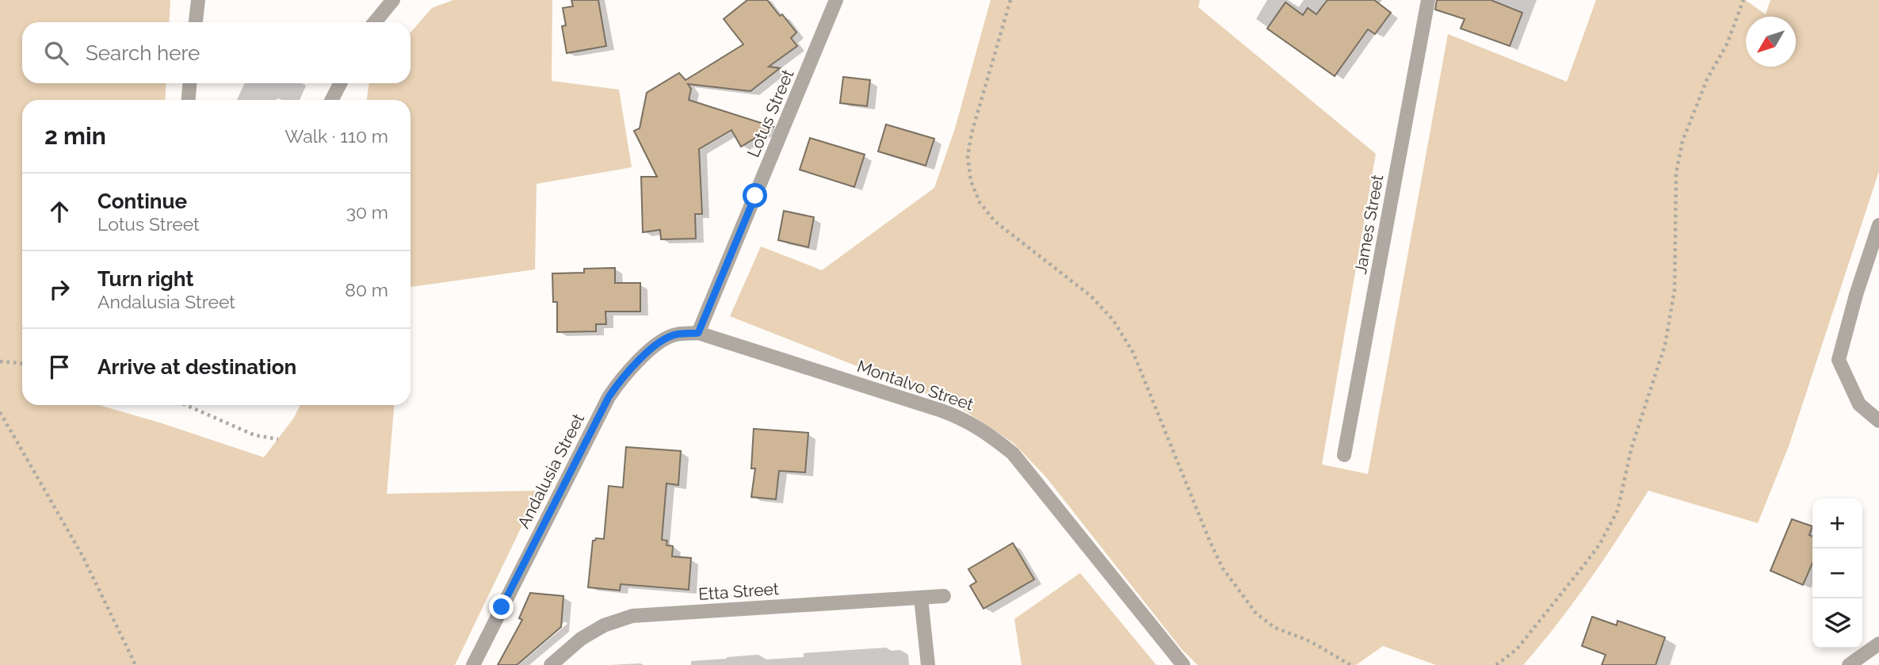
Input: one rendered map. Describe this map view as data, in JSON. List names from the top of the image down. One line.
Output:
{"streets":{"street":["Lotus Street","James Street","Montalvo Street","Andalusia Street","Etta Street"]},"crossings":[["Lotus Street","Montalvo Street"],["Lotus Street","Andalusia Street"],["Montalvo Street","Andalusia Street"]],"north":"bottom left","page":{"search":"Search here","heading":["2 min","Walk · 110 m"],"list":[["Continue","Lotus Street","30 m"],["Turn right","Andalusia Street","80 m"],"Arrive at destination"],"map_buttons":["+","−"]}}
